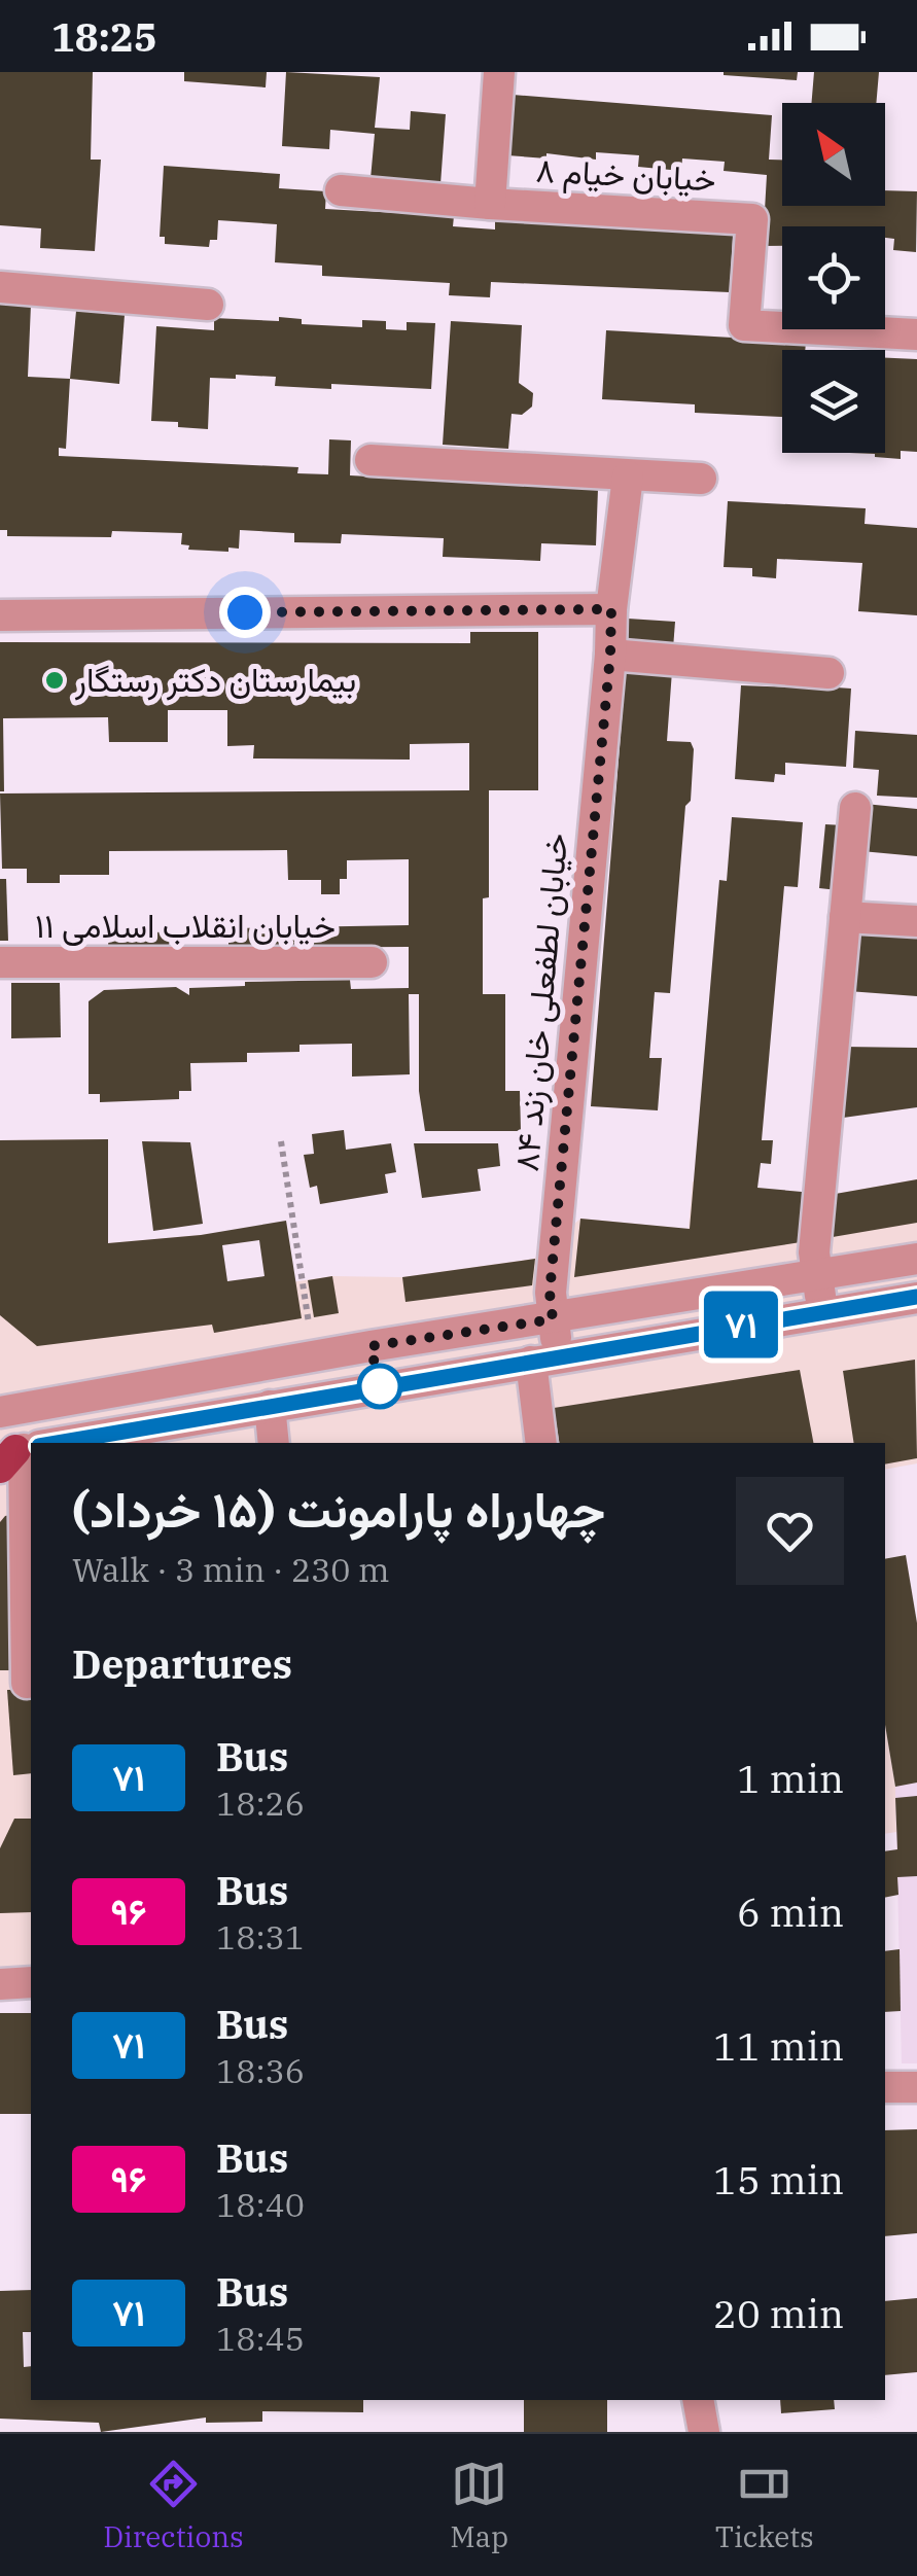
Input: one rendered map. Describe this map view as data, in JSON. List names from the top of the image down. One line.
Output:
{"streets":{"street":["خیابان خیام ۸","خیابان انقلاب اسلامی ۱۱","خیابان لطفعلی خان زند ۸۴"]},"places":["بیمارستان دکتر رستگار"],"lines":["bus line ۷۱"],"north":"top left","page":{"status":"18:25","on_map":"۷۱","heading":[["چهارراه پارامونت (۱۵ خرداد)","Walk · 3 min · 230 m"],"Departures"],"list":[{"mark":"۷۱","name":"Bus","note":"18:26","value":"1 min"},{"mark":"۹۶","name":"Bus","note":"18:31","value":"6 min"},{"mark":"۷۱","name":"Bus","note":"18:36","value":"11 min"},{"mark":"۹۶","name":"Bus","note":"18:40","value":"15 min"},{"mark":"۷۱","name":"Bus","note":"18:45","value":"20 min"}],"tabs":["Directions","Map","Tickets"]}}
